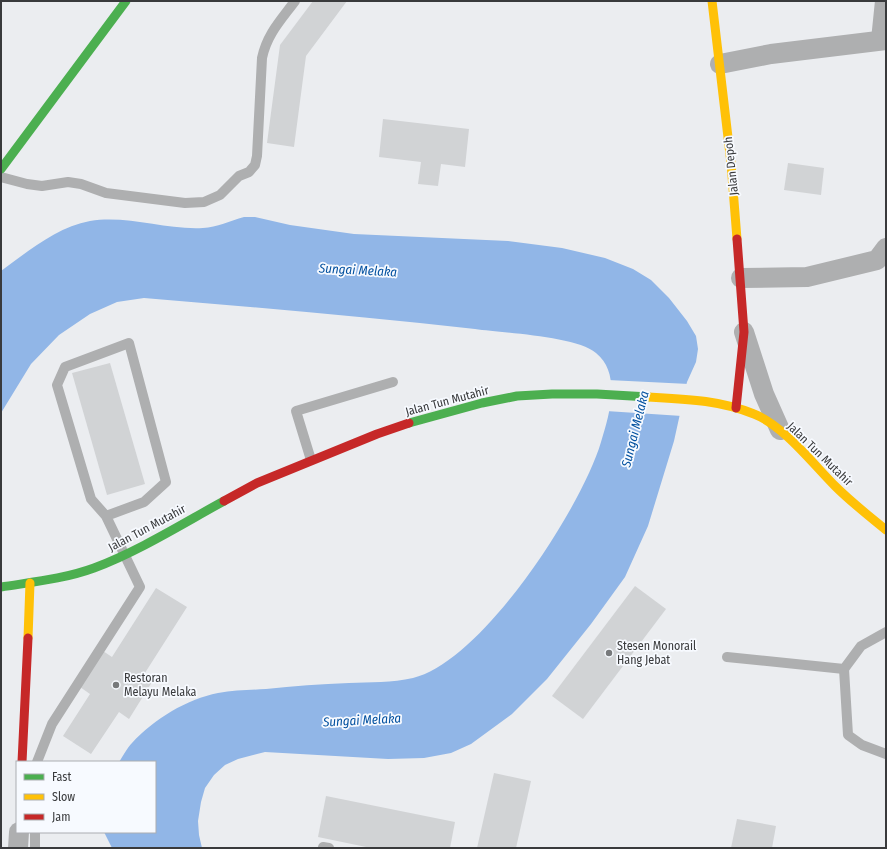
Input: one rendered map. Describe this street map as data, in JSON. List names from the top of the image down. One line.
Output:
{"streets":{"street":["Jalan Depoh","Jalan Tun Mutahir"]},"crossings":[["Jalan Depoh","Jalan Tun Mutahir"]],"water":["Sungai Melaka"],"places":["Stesen Monorail Hang Jebat","Restoran Melayu Melaka"],"legend":["Fast","Slow","Jam"]}
